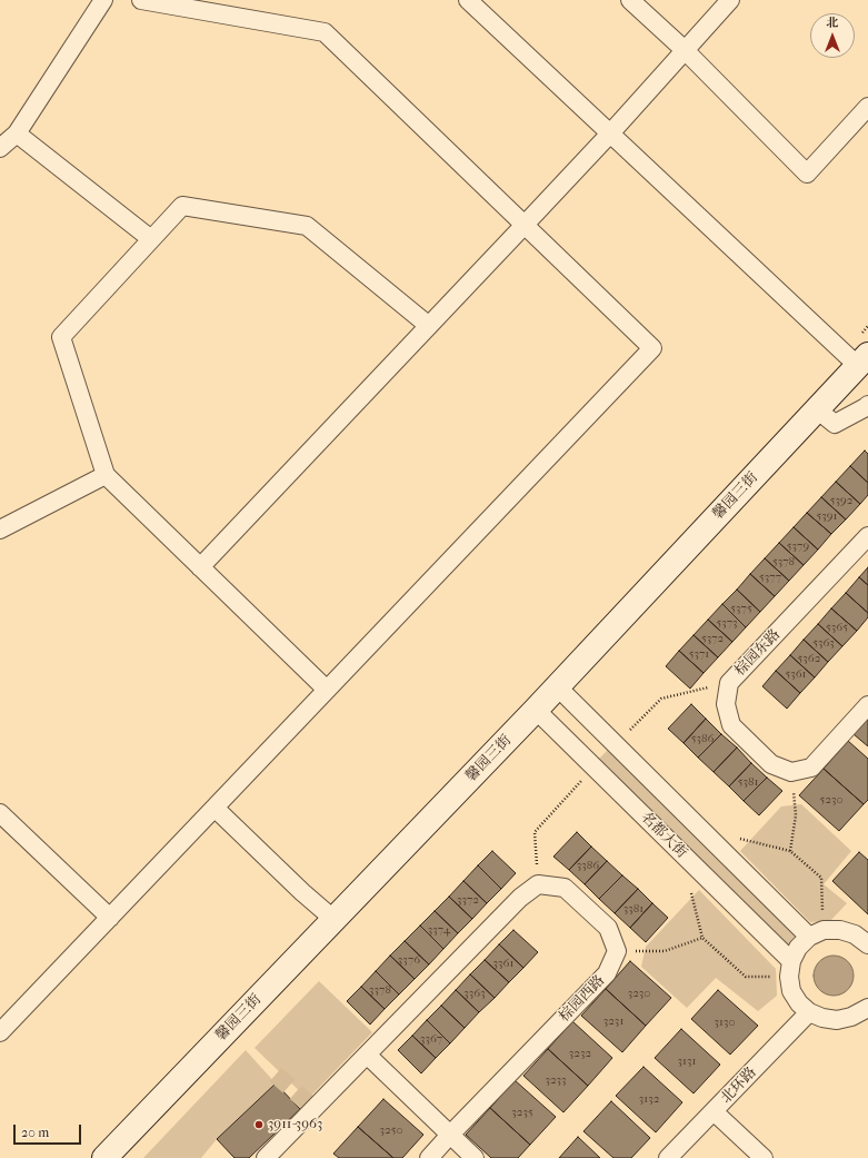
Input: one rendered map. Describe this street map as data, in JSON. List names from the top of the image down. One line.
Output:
{"streets":{"street":["馨园三街","棕园东路","名都大街","棕园西路","北环路"]},"crossings":[["馨园三街","名都大街"]],"places":["3911-3963"],"house_numbers":["5392","5391","5379","5378","5377","5375","5373","5365","5372","5363","5371","5362","5361","5386","5381","5230","3386","3372","3381","3374","3376","3361","3378","3363","3230","3231","3130","3367","3232","3131","3233","3132","3235","3250"],"scale_bar":"20 m","north":"top"}
